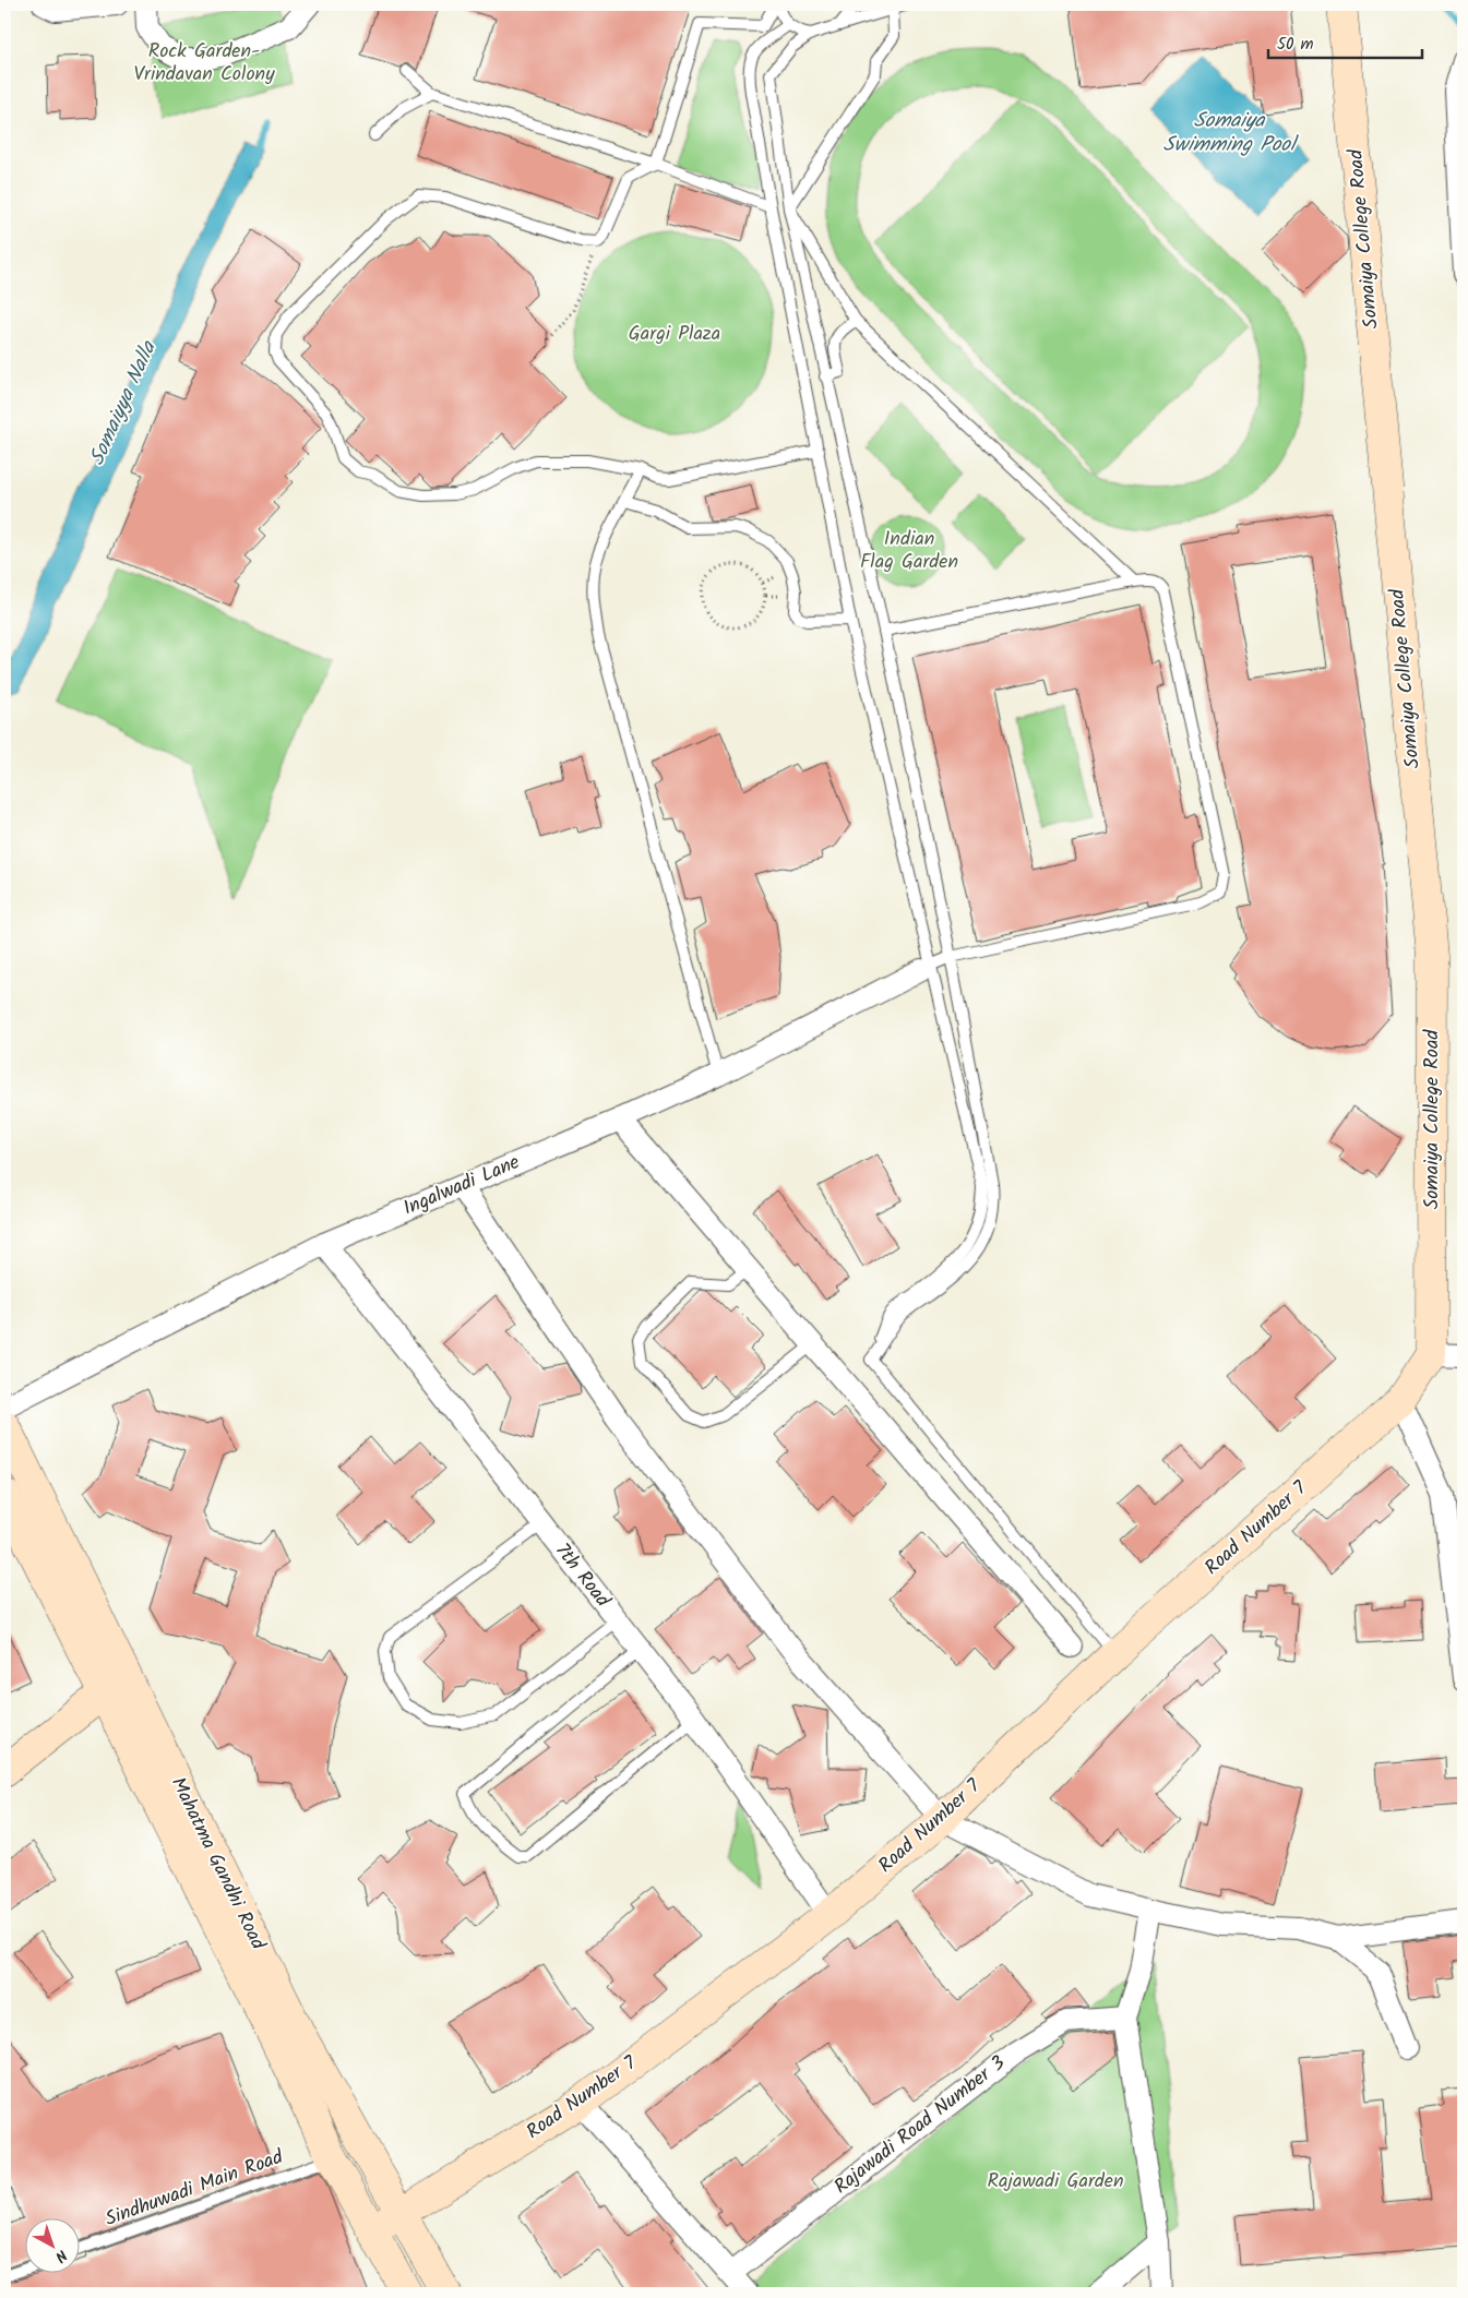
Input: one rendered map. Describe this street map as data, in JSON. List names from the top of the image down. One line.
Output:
{"streets":{"street":["Somaiya College Road","Ingalwadi Lane","Road Number 7","7th Road","Mahatma Gandhi Road","Rajawadi Road Number 3"],"lane":["Sindhuwadi Main Road"]},"crossings":[["Somaiya College Road","Road Number 7"],["Ingalwadi Lane","7th Road"],["Road Number 7","7th Road"],["Road Number 7","Mahatma Gandhi Road"],["Mahatma Gandhi Road","Sindhuwadi Main Road"]],"water":["Somaiya Swimming Pool","Somaiyya Nalla"],"parks":["Rock Garden- Vrindavan Colony","Gargi Plaza","Indian Flag Garden","Rajawadi Garden"],"scale_bar":"50 m","north":"bottom right"}
